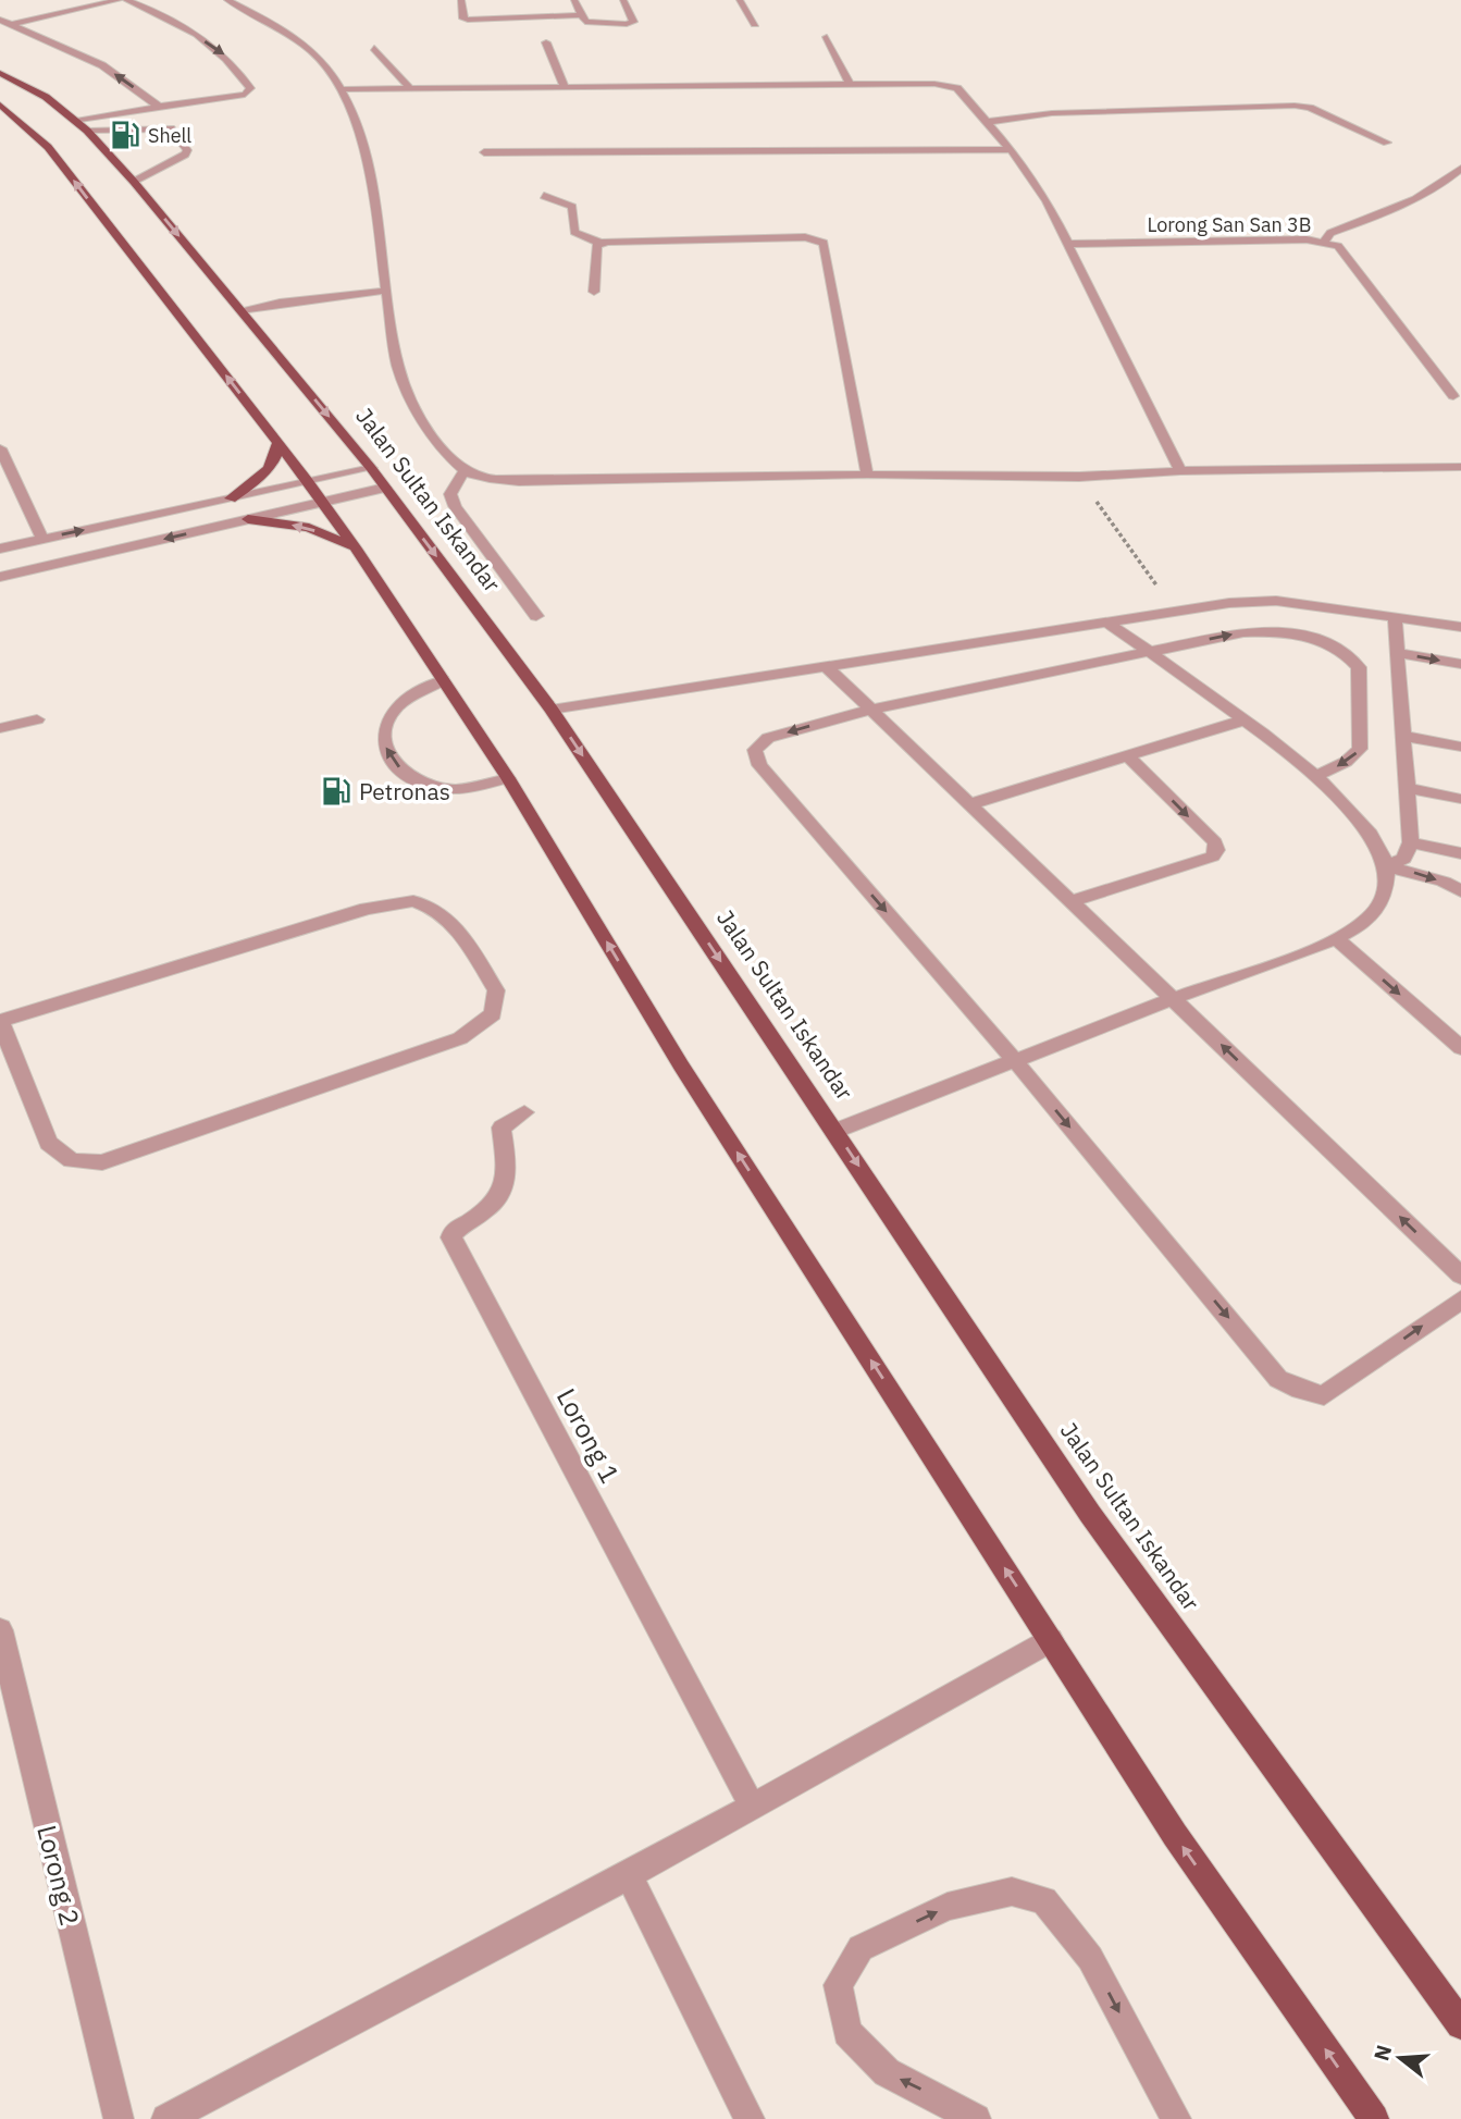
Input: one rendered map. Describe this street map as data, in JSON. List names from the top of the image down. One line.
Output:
{"streets":{"main road":["Jalan Sultan Iskandar"],"street":["Lorong San San 3B","Lorong 1","Lorong 2"]},"places":{"fuel station":["Shell","Petronas"]},"north":"left"}
